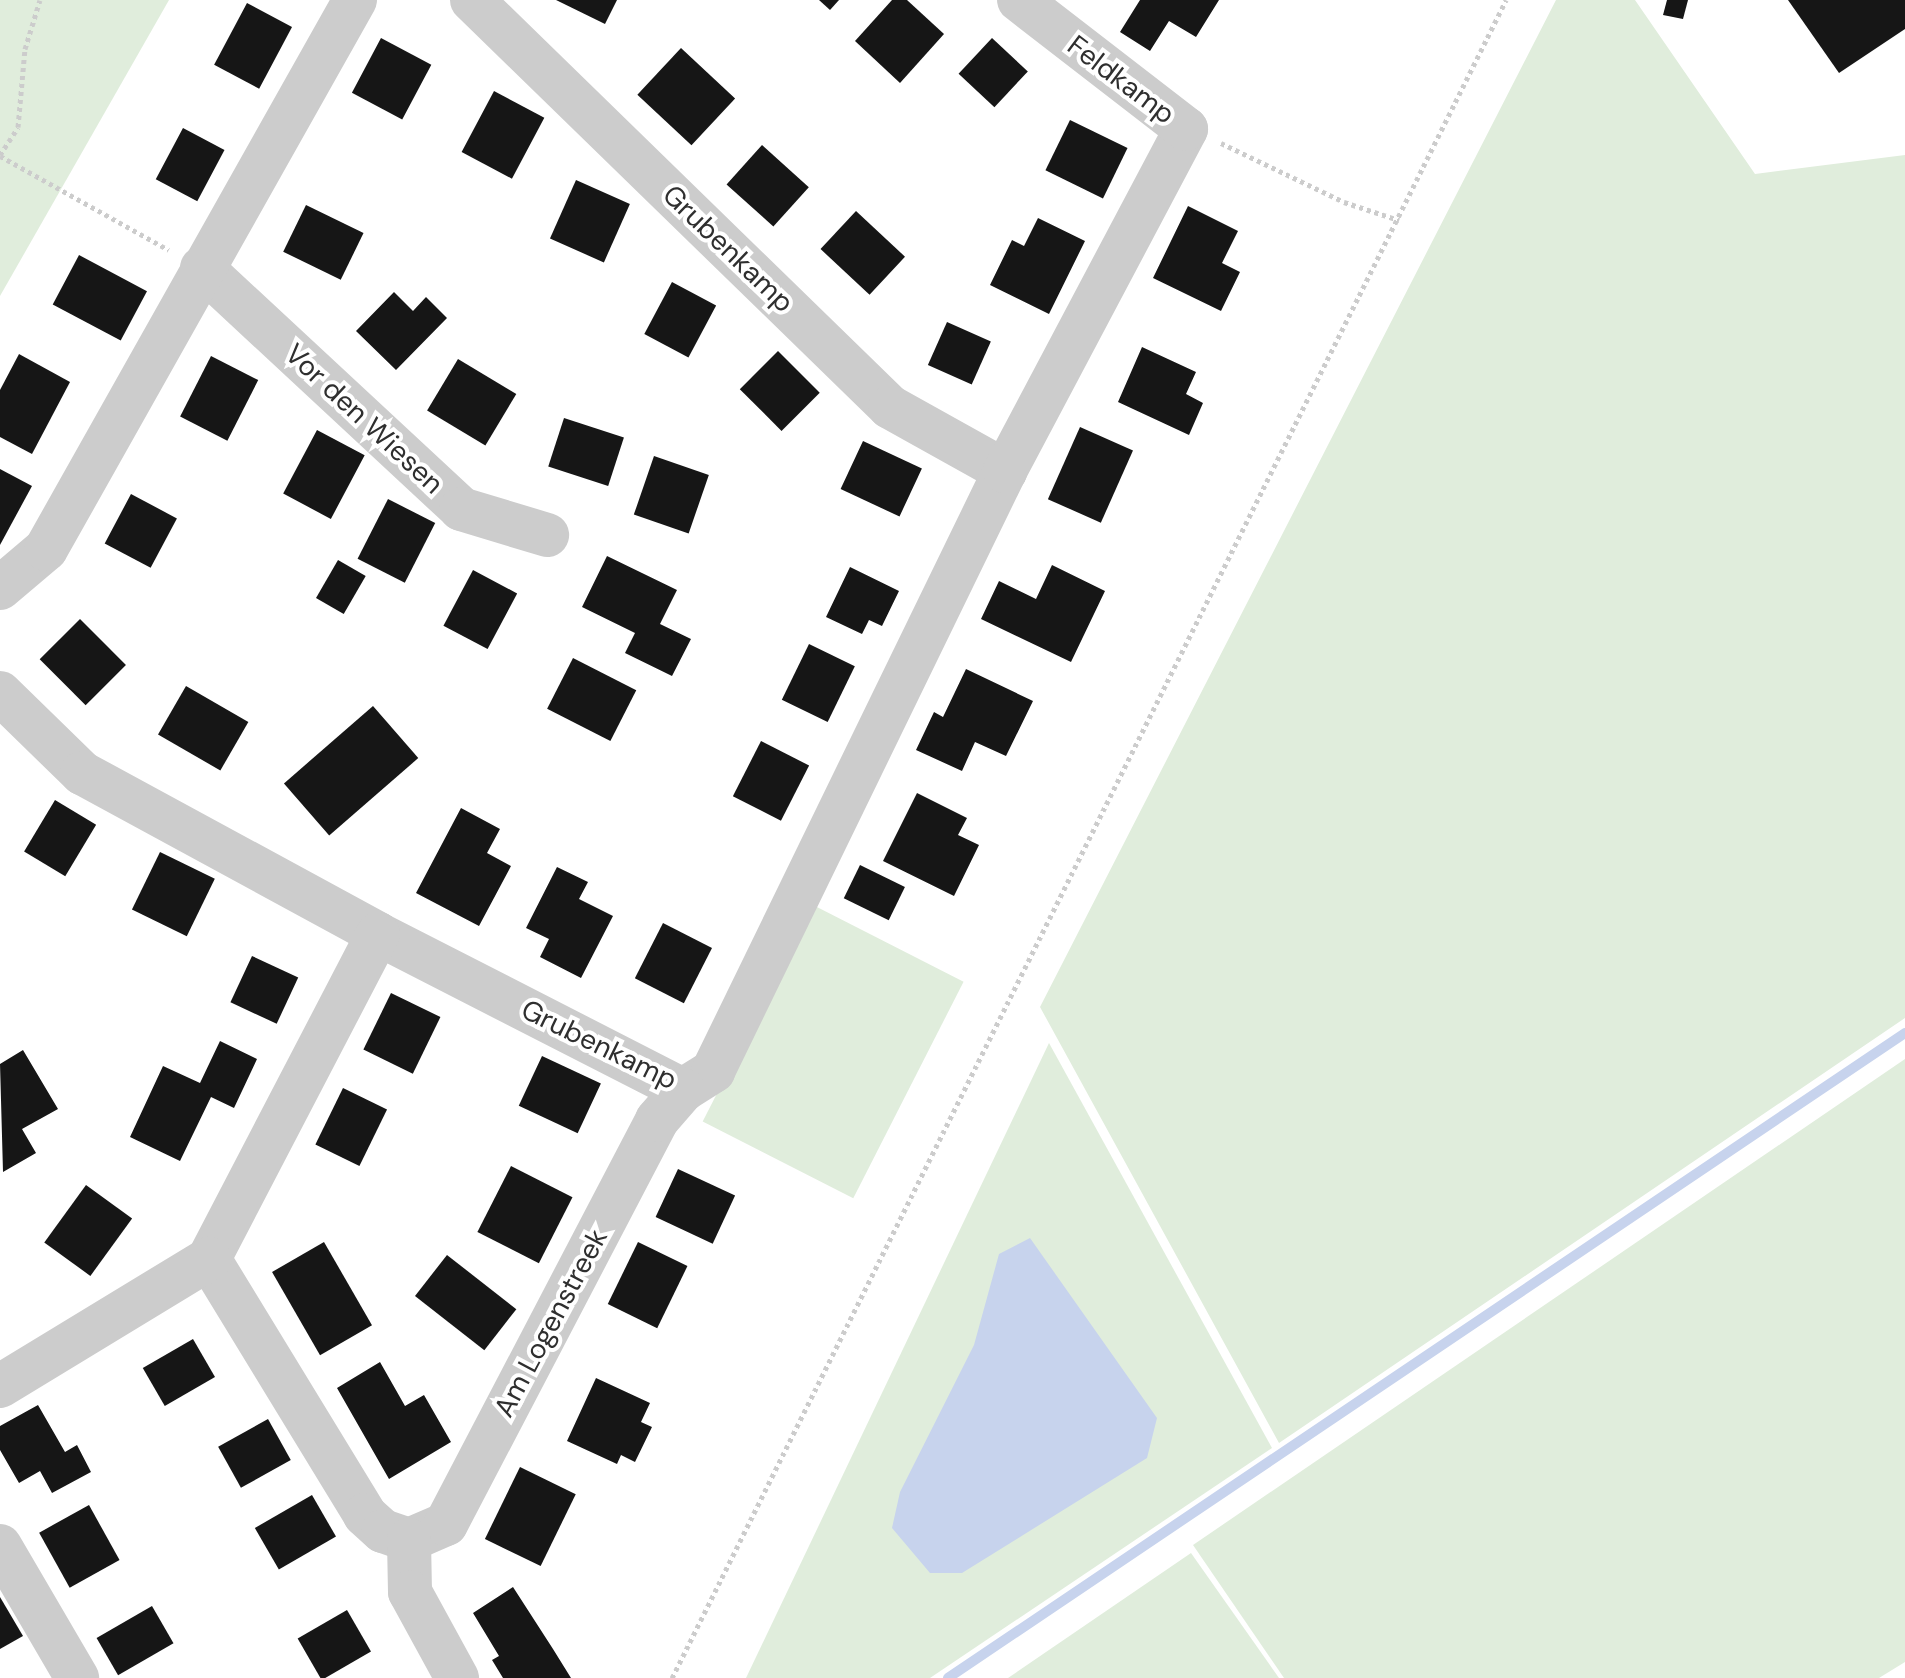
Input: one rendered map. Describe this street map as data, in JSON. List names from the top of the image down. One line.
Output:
{"streets":{"street":["Feldkamp","Grubenkamp","Vor den Wiesen","Am Logenstreek"]},"crossings":[["Feldkamp","Grubenkamp"],["Grubenkamp","Am Logenstreek"]]}
